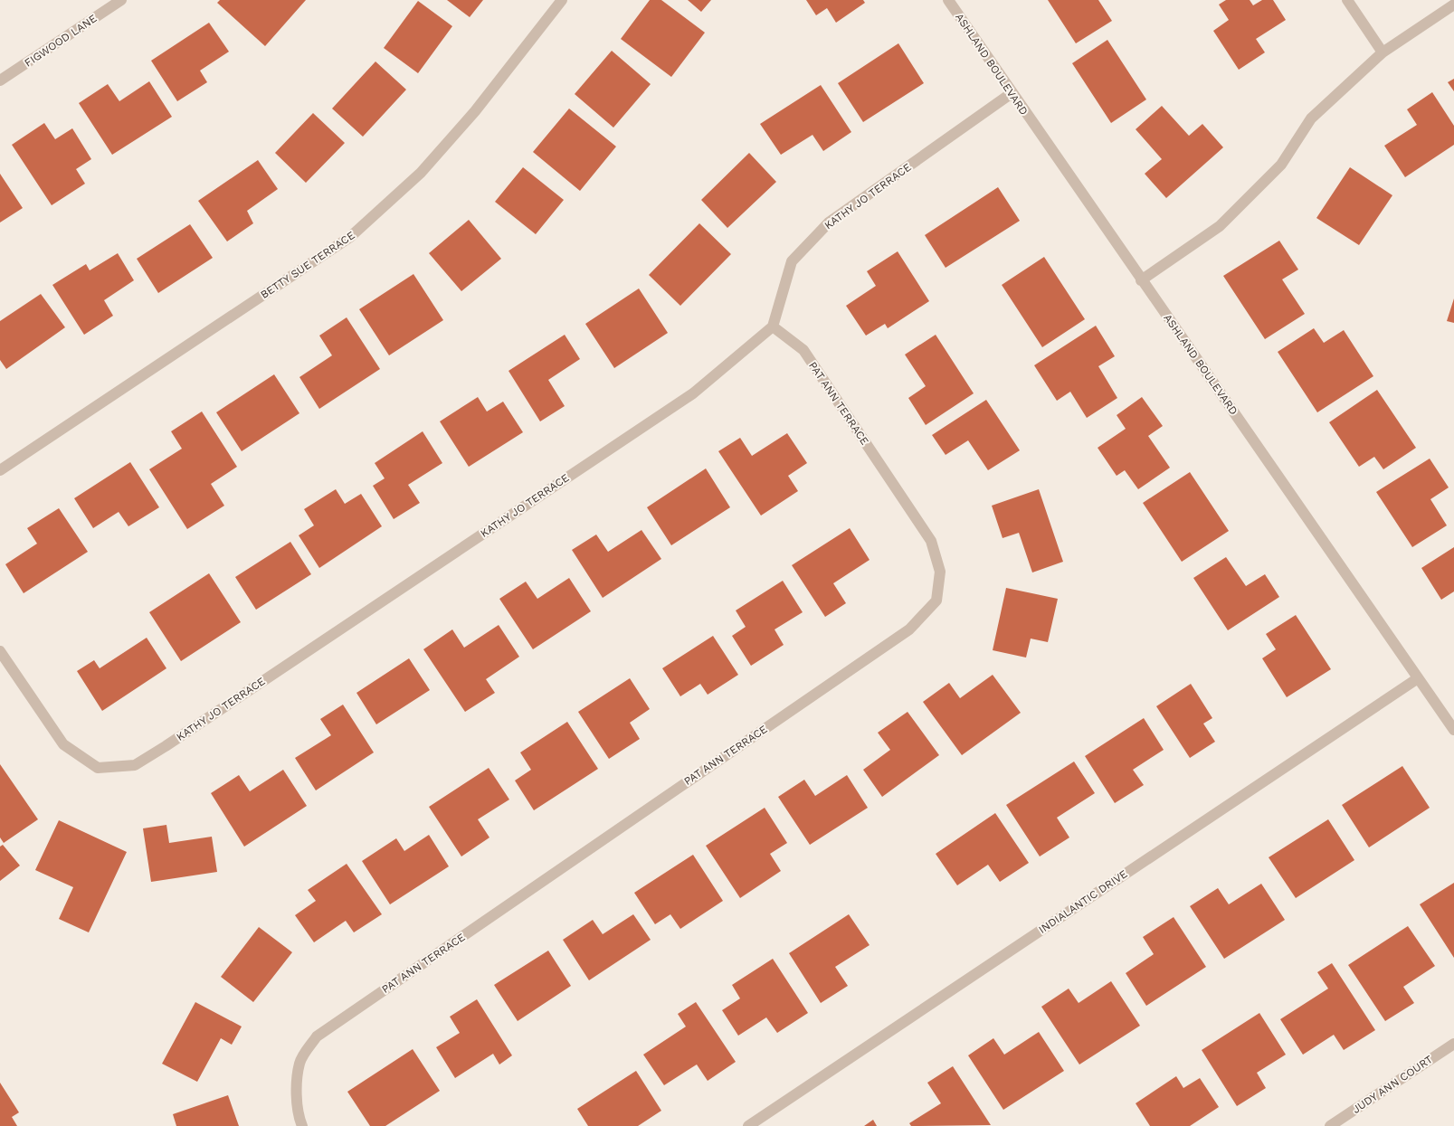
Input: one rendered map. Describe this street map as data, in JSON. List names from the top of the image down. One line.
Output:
{"streets":{"street":["FIGWOOD LANE","ASHLAND BOULEVARD","KATHY JO TERRACE","BETTY SUE TERRACE","PAT ANN TERRACE","INDIALANTIC DRIVE","JUDY ANN COURT"]},"crossings":[["ASHLAND BOULEVARD","KATHY JO TERRACE"],["ASHLAND BOULEVARD","INDIALANTIC DRIVE"],["KATHY JO TERRACE","PAT ANN TERRACE"]]}
